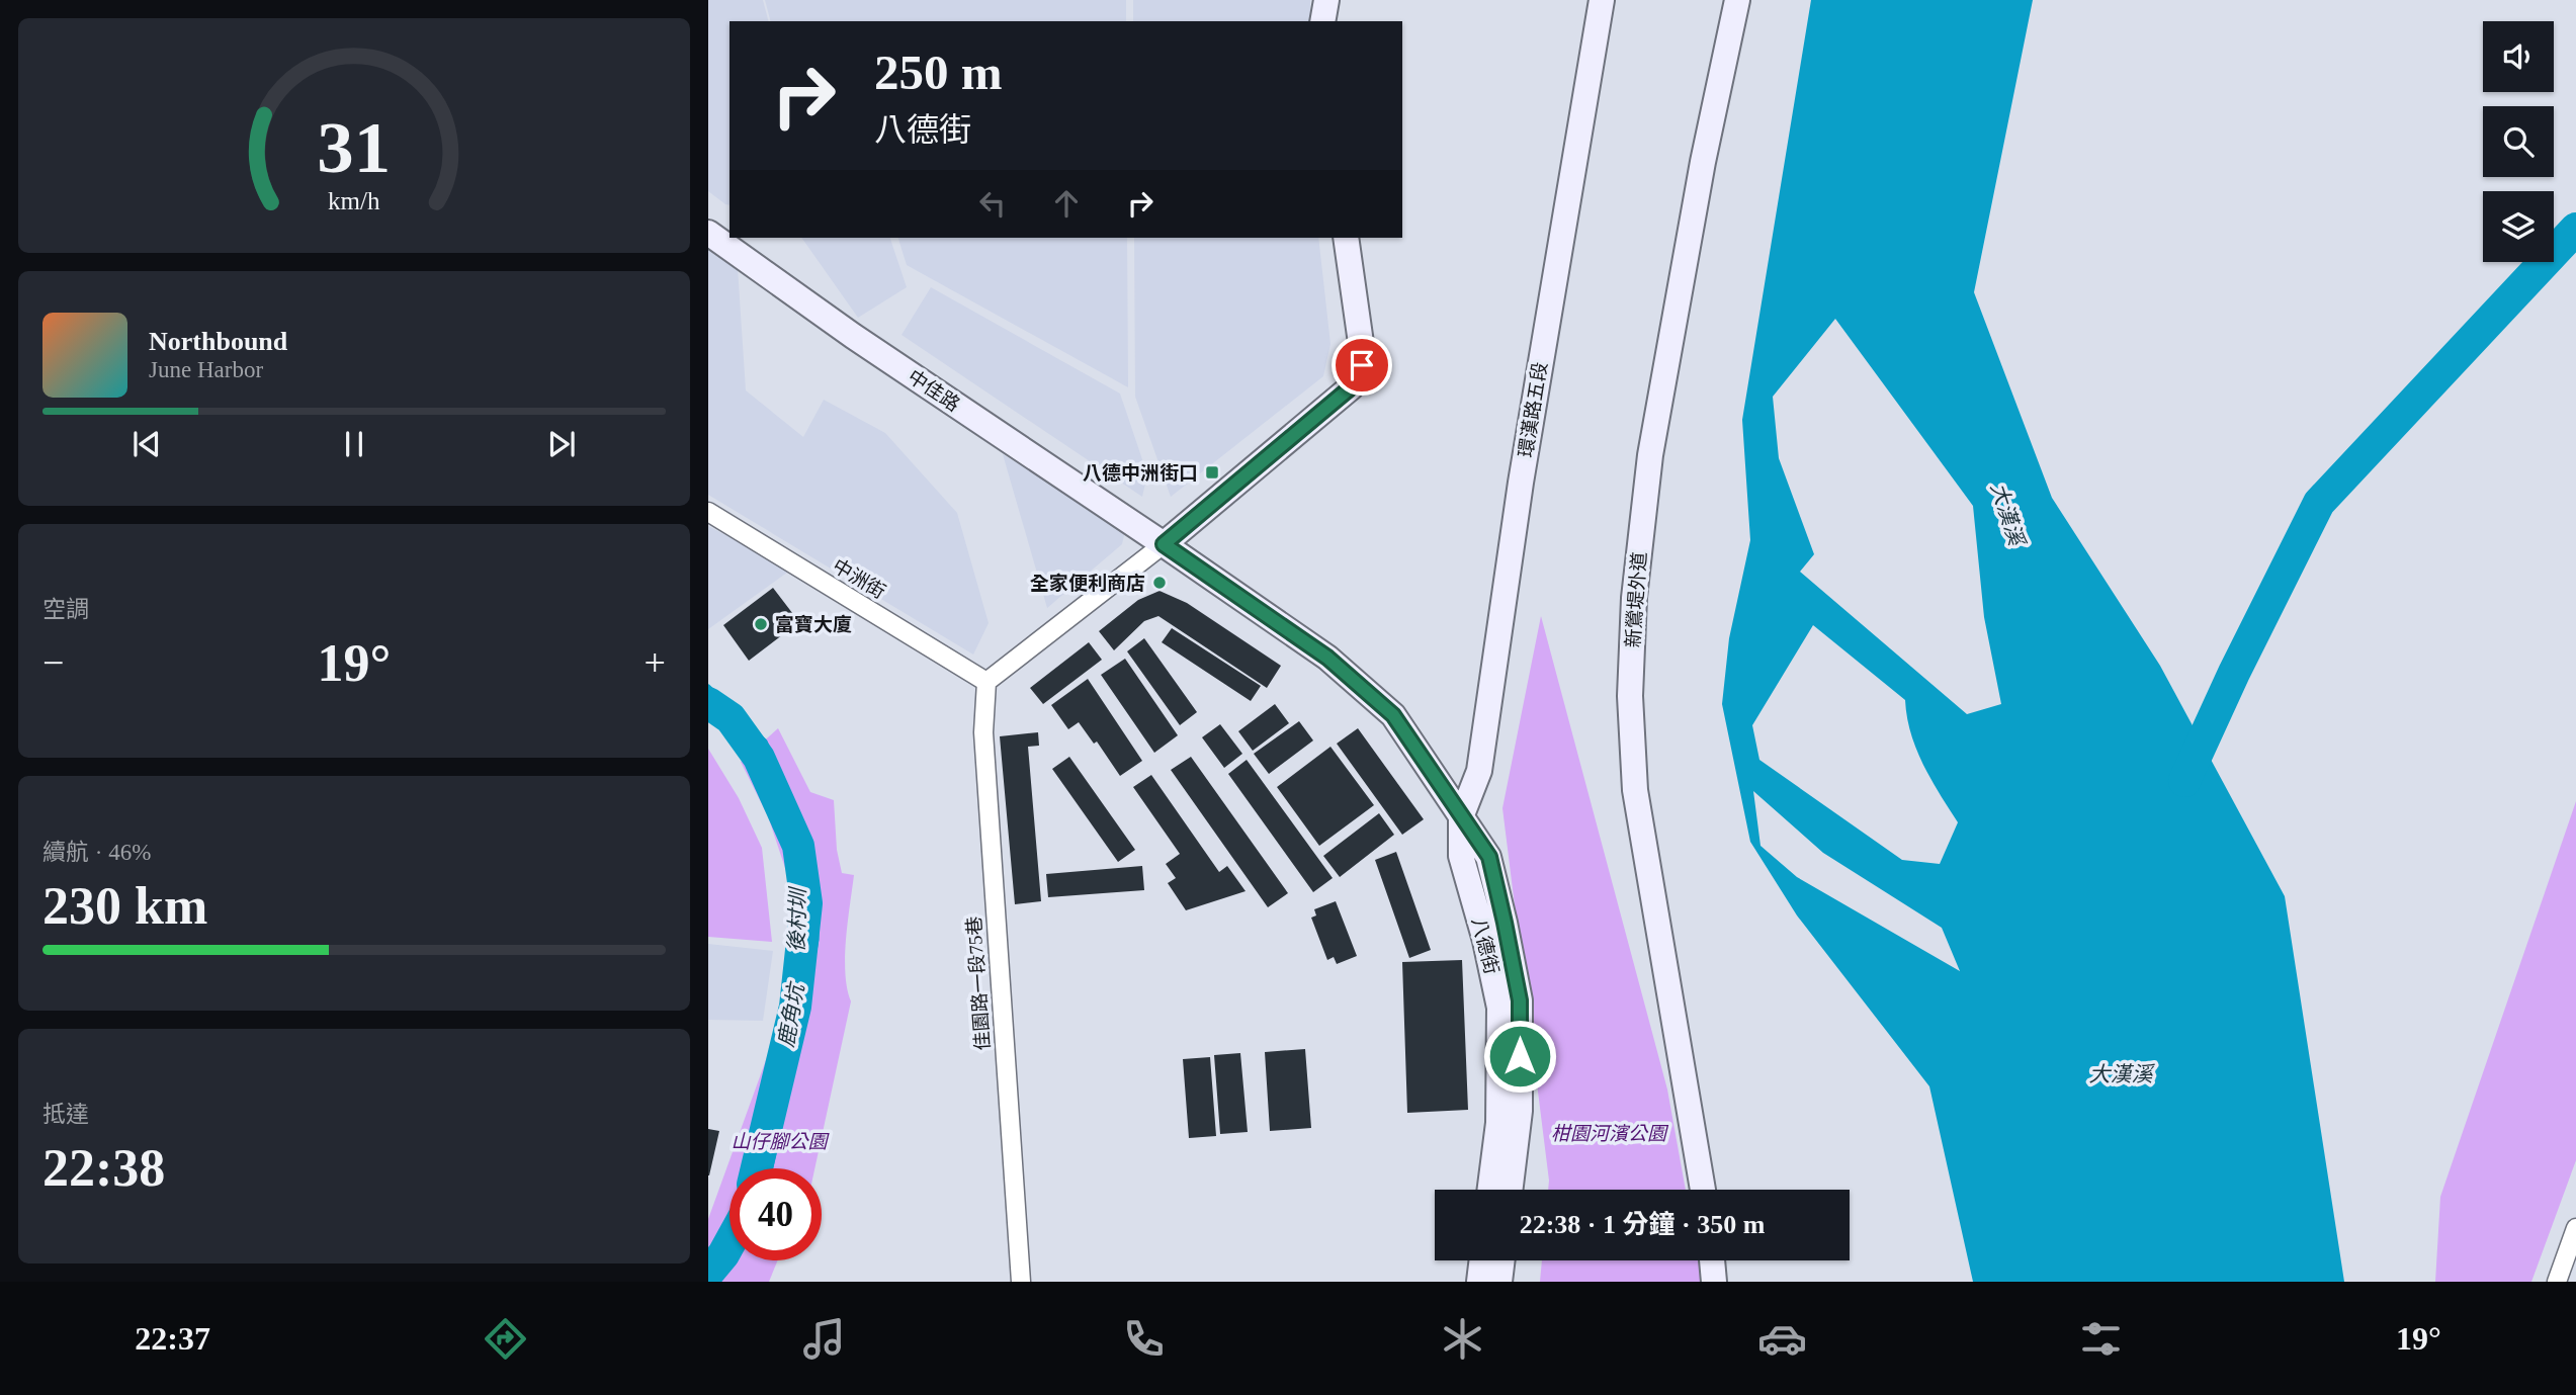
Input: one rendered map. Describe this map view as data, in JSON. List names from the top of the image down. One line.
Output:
{"streets":{"street":["中佳路","環漢路五段","中洲街","新鶯堤外道","八德街","佳園路一段75巷"]},"crossings":[["中佳路","八德街"],["環漢路五段","八德街"],["中洲街","佳園路一段75巷"]],"water":["大漢溪","後村圳","鹿角坑"],"parks":["柑園河濱公園","山仔腳公園"],"places":{"transit":["八德中洲街口"],"other":["全家便利商店","富寶大廈"]},"page":{"turn":["250 m","八德街"],"song":["Northbound","June Harbor"],"tile":["空調",["續航 · 46%","230 km"],["抵達","22:38"]],"heat":["−","19°","+"],"limit":"40","trip":"22:38 · 1 分鐘 · 350 m","tabs":["22:37","19°"],"gauge":["31","km/h"]}}
